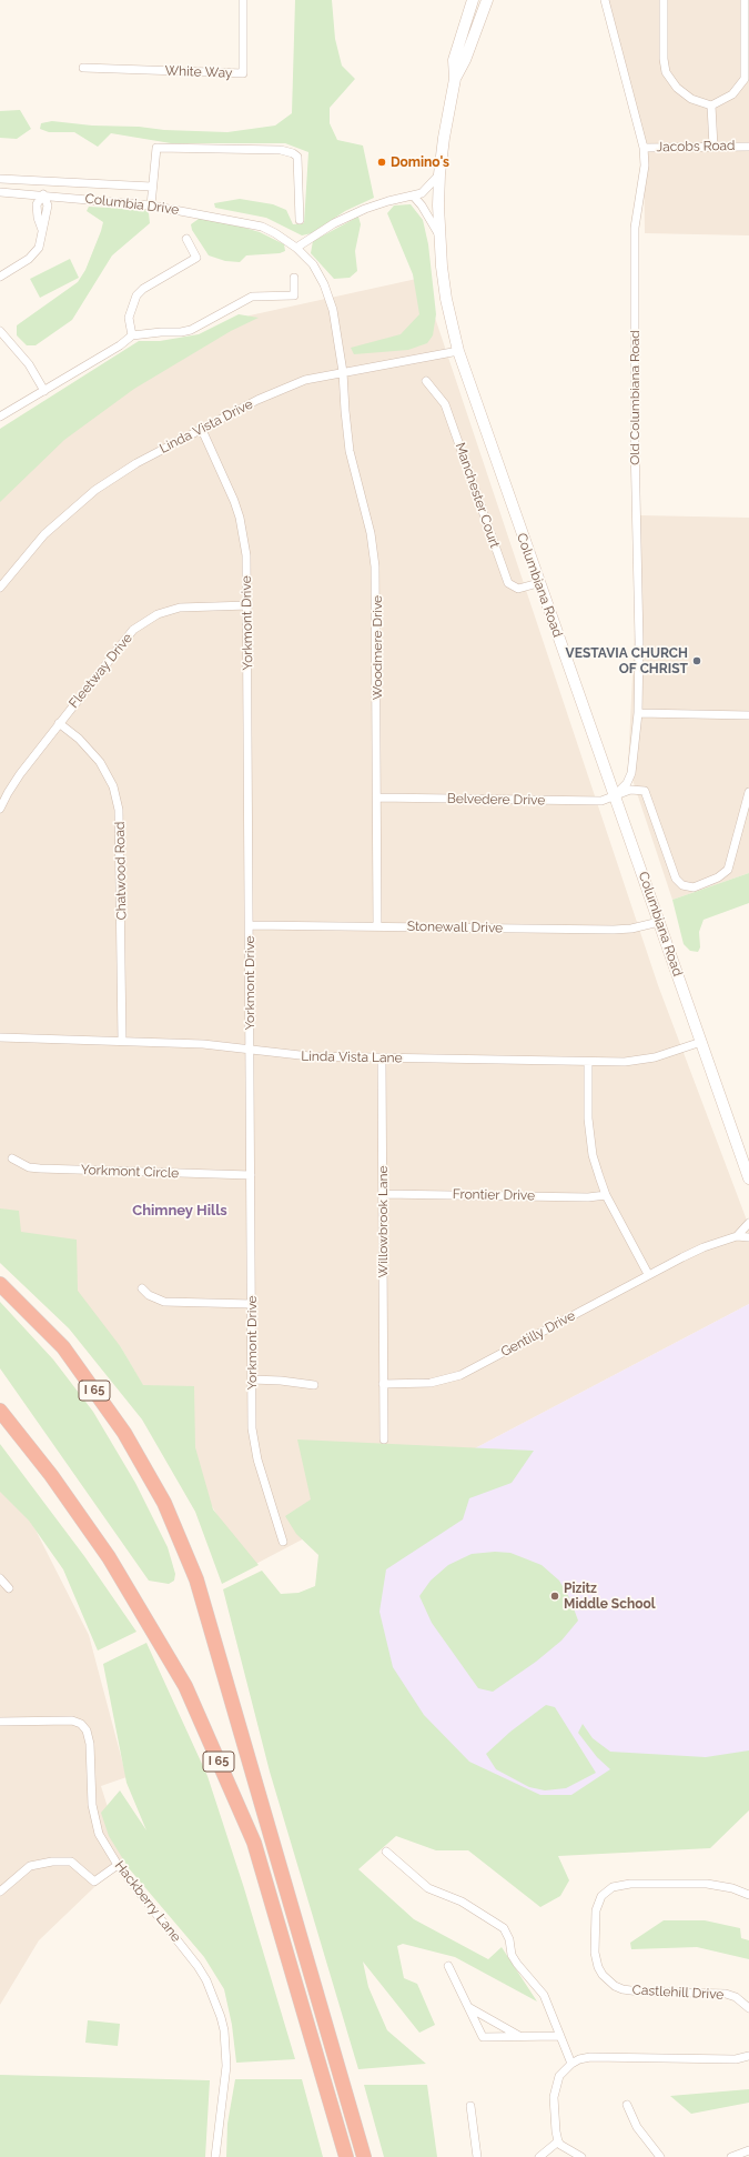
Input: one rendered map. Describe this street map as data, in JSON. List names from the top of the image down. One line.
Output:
{"streets":{"highway":["I 65"],"main road":["Columbiana Road"],"street":["White Way","Jacobs Road","Columbia Drive","Old Columbiana Road","Linda Vista Drive","Manchester Court","Yorkmont Drive","Woodmere Drive","Fleetway Drive","Belvedere Drive","Chatwood Road","Stonewall Drive","Linda Vista Lane","Yorkmont Circle","Frontier Drive","Willowbrook Lane","Gentilly Drive","Hackberry Lane","Castlehill Drive"]},"crossings":[["Jacobs Road","Old Columbiana Road"],["Columbia Drive","Woodmere Drive"],["Old Columbiana Road","Columbiana Road"],["Old Columbiana Road","Belvedere Drive"],["Linda Vista Drive","Columbiana Road"],["Linda Vista Drive","Yorkmont Drive"],["Linda Vista Drive","Woodmere Drive"],["Manchester Court","Columbiana Road"],["Columbiana Road","Belvedere Drive"],["Columbiana Road","Stonewall Drive"],["Columbiana Road","Linda Vista Lane"],["Yorkmont Drive","Fleetway Drive"],["Yorkmont Drive","Stonewall Drive"],["Yorkmont Drive","Linda Vista Lane"],["Yorkmont Drive","Yorkmont Circle"],["Woodmere Drive","Belvedere Drive"],["Woodmere Drive","Stonewall Drive"],["Fleetway Drive","Chatwood Road"],["Chatwood Road","Linda Vista Lane"],["Linda Vista Lane","Willowbrook Lane"],["Frontier Drive","Willowbrook Lane"],["Willowbrook Lane","Gentilly Drive"]],"districts":["Chimney Hills"],"places":["Domino's","VESTAVIA CHURCH OF CHRIST","Pizitz Middle School"]}
